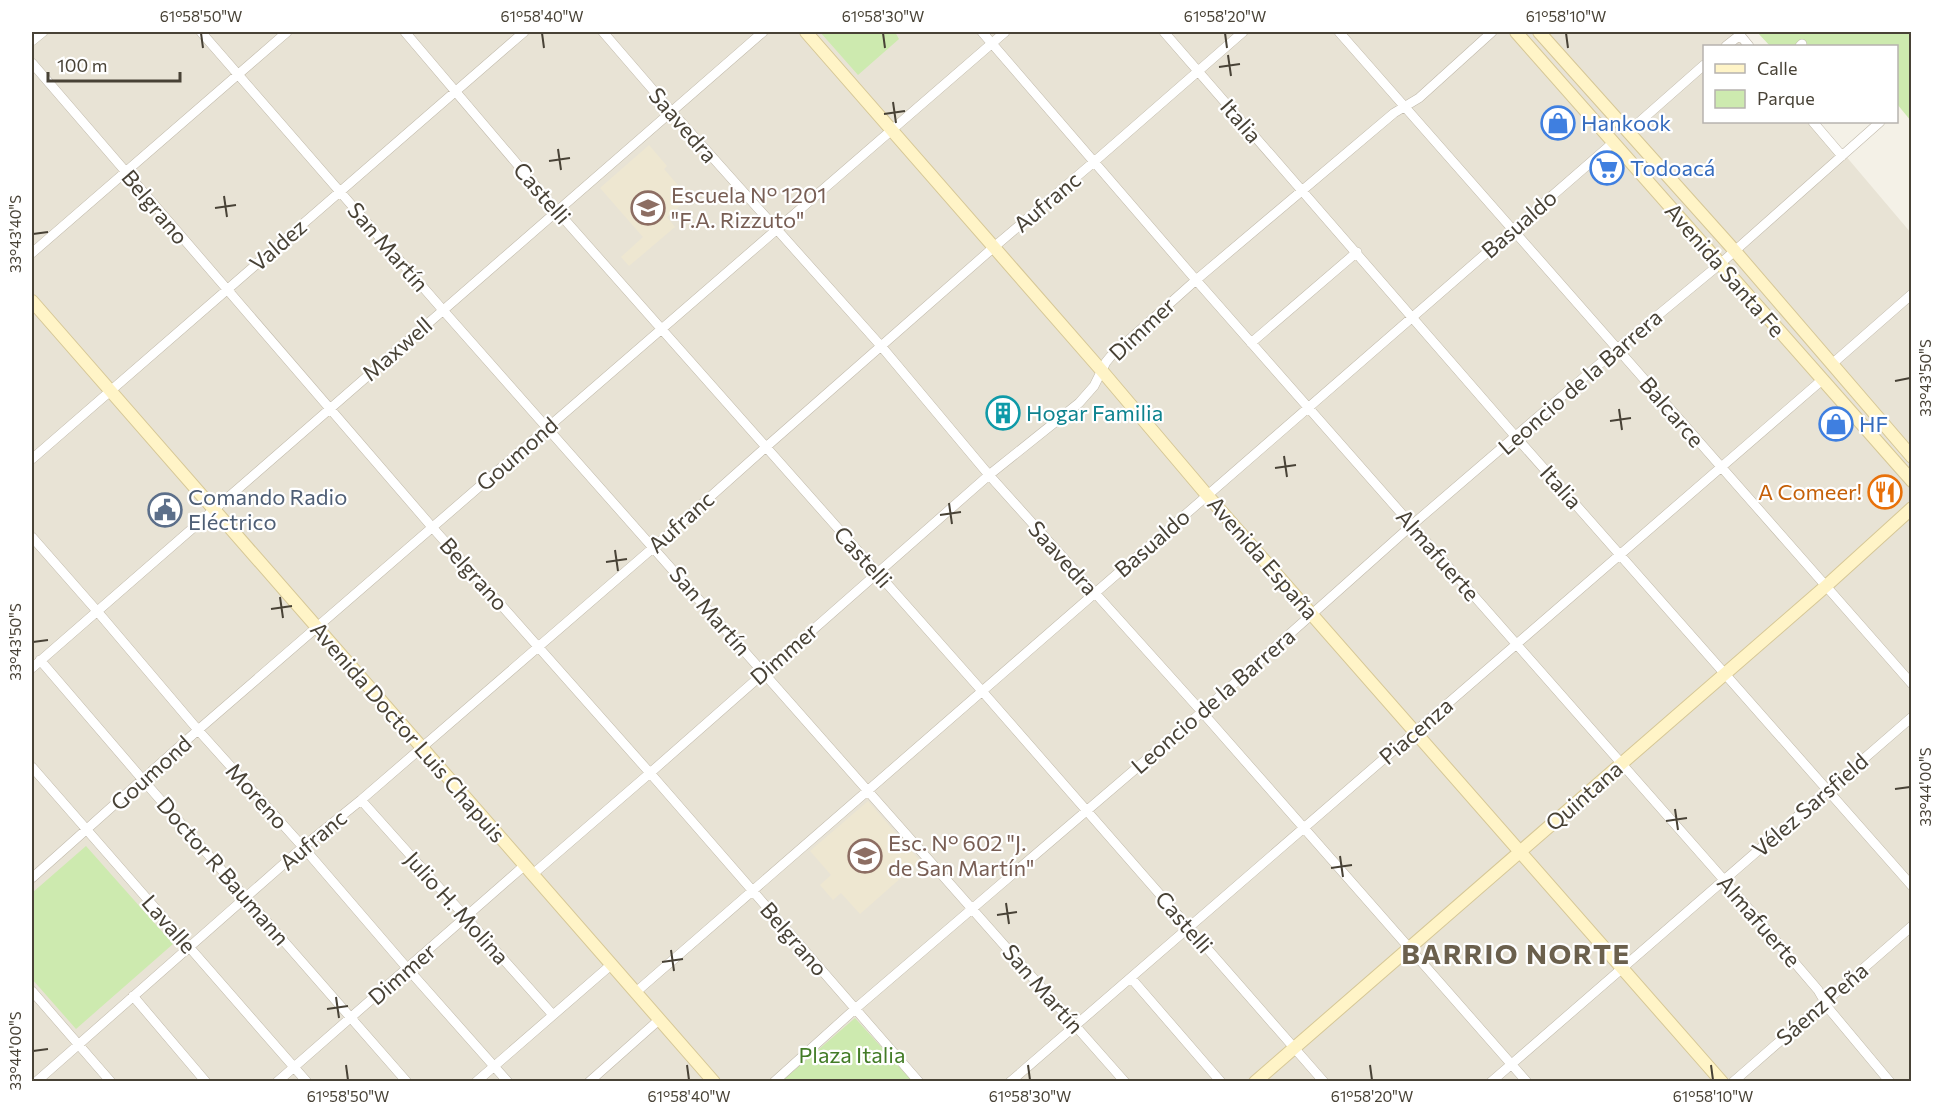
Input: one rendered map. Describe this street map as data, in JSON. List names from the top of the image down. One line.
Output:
{"streets":{"main road":["Avenida Santa Fe","Avenida España","Avenida Doctor Luis Chapuis","Quintana"],"street":["Italia","Saavedra","Castelli","Aufranc","Belgrano","Basualdo","Valdez","San Martín","Dimmer","Maxwell","Leoncio de la Barrera","Balcarce","Goumond","Almafuerte","Piacenza","Moreno","Vélez Sarsfield","Doctor R Baumann","Julio H. Molina","Lavalle","Sáenz Peña"]},"crossings":[["Italia","Aufranc"],["Italia","Basualdo"],["Italia","Dimmer"],["Italia","Leoncio de la Barrera"],["Italia","Piacenza"],["Italia","Quintana"],["Italia","Vélez Sarsfield"],["Saavedra","Aufranc"],["Saavedra","Basualdo"],["Saavedra","Dimmer"],["Saavedra","Maxwell"],["Saavedra","Leoncio de la Barrera"],["Saavedra","Goumond"],["Saavedra","Piacenza"],["Saavedra","Quintana"],["Saavedra","Vélez Sarsfield"],["Castelli","Aufranc"],["Castelli","Basualdo"],["Castelli","Valdez"],["Castelli","Dimmer"],["Castelli","Maxwell"],["Castelli","Leoncio de la Barrera"],["Castelli","Goumond"],["Castelli","Piacenza"],["Castelli","Quintana"],["Aufranc","Belgrano"],["Aufranc","San Martín"],["Aufranc","Almafuerte"],["Aufranc","Avenida España"],["Aufranc","Avenida Doctor Luis Chapuis"],["Aufranc","Moreno"],["Aufranc","Doctor R Baumann"],["Aufranc","Julio H. Molina"],["Aufranc","Lavalle"],["Belgrano","Basualdo"],["Belgrano","Valdez"],["Belgrano","Dimmer"],["Belgrano","Maxwell"],["Belgrano","Leoncio de la Barrera"],["Belgrano","Goumond"],["Basualdo","San Martín"],["Basualdo","Avenida Santa Fe"],["Basualdo","Balcarce"],["Basualdo","Almafuerte"],["Basualdo","Avenida España"],["Basualdo","Avenida Doctor Luis Chapuis"],["Valdez","San Martín"],["Valdez","Avenida Doctor Luis Chapuis"],["San Martín","Dimmer"],["San Martín","Maxwell"],["San Martín","Leoncio de la Barrera"],["San Martín","Goumond"],["San Martín","Piacenza"],["Avenida Santa Fe","Leoncio de la Barrera"],["Avenida Santa Fe","Piacenza"],["Dimmer","Balcarce"],["Dimmer","Almafuerte"],["Dimmer","Avenida España"],["Dimmer","Avenida Doctor Luis Chapuis"],["Dimmer","Moreno"],["Dimmer","Doctor R Baumann"],["Dimmer","Julio H. Molina"],["Dimmer","Lavalle"],["Maxwell","Avenida Doctor Luis Chapuis"],["Maxwell","Moreno"],["Maxwell","Doctor R Baumann"],["Leoncio de la Barrera","Balcarce"],["Leoncio de la Barrera","Almafuerte"],["Leoncio de la Barrera","Avenida España"],["Balcarce","Piacenza"],["Balcarce","Quintana"],["Goumond","Almafuerte"],["Goumond","Avenida España"],["Goumond","Avenida Doctor Luis Chapuis"],["Goumond","Moreno"],["Goumond","Doctor R Baumann"],["Goumond","Lavalle"],["Almafuerte","Piacenza"],["Almafuerte","Quintana"],["Almafuerte","Vélez Sarsfield"],["Almafuerte","Sáenz Peña"],["Avenida España","Piacenza"],["Avenida España","Quintana"],["Avenida España","Vélez Sarsfield"]],"districts":["BARRIO NORTE"],"parks":["Plaza Italia"],"places":{"shop":["Hankook","HF"],"supermarket":["Todoacá"],"school or university":["Escuela N° 1201 \"F.A. Rizzuto\"","Esc. N° 602 \"J. de San Martín\""],"building":["Hogar Familia"],"restaurant":["A Comeer!"],"public building":["Comando Radio Eléctrico"]},"legend":["Calle","Parque"],"scale_bar":"100 m","coordinates":["61°58'50\"W","61°58'40\"W","61°58'30\"W","61°58'20\"W","61°58'10\"W","33°43'40\"S","33°43'50\"S","33°44'00\"S"]}
